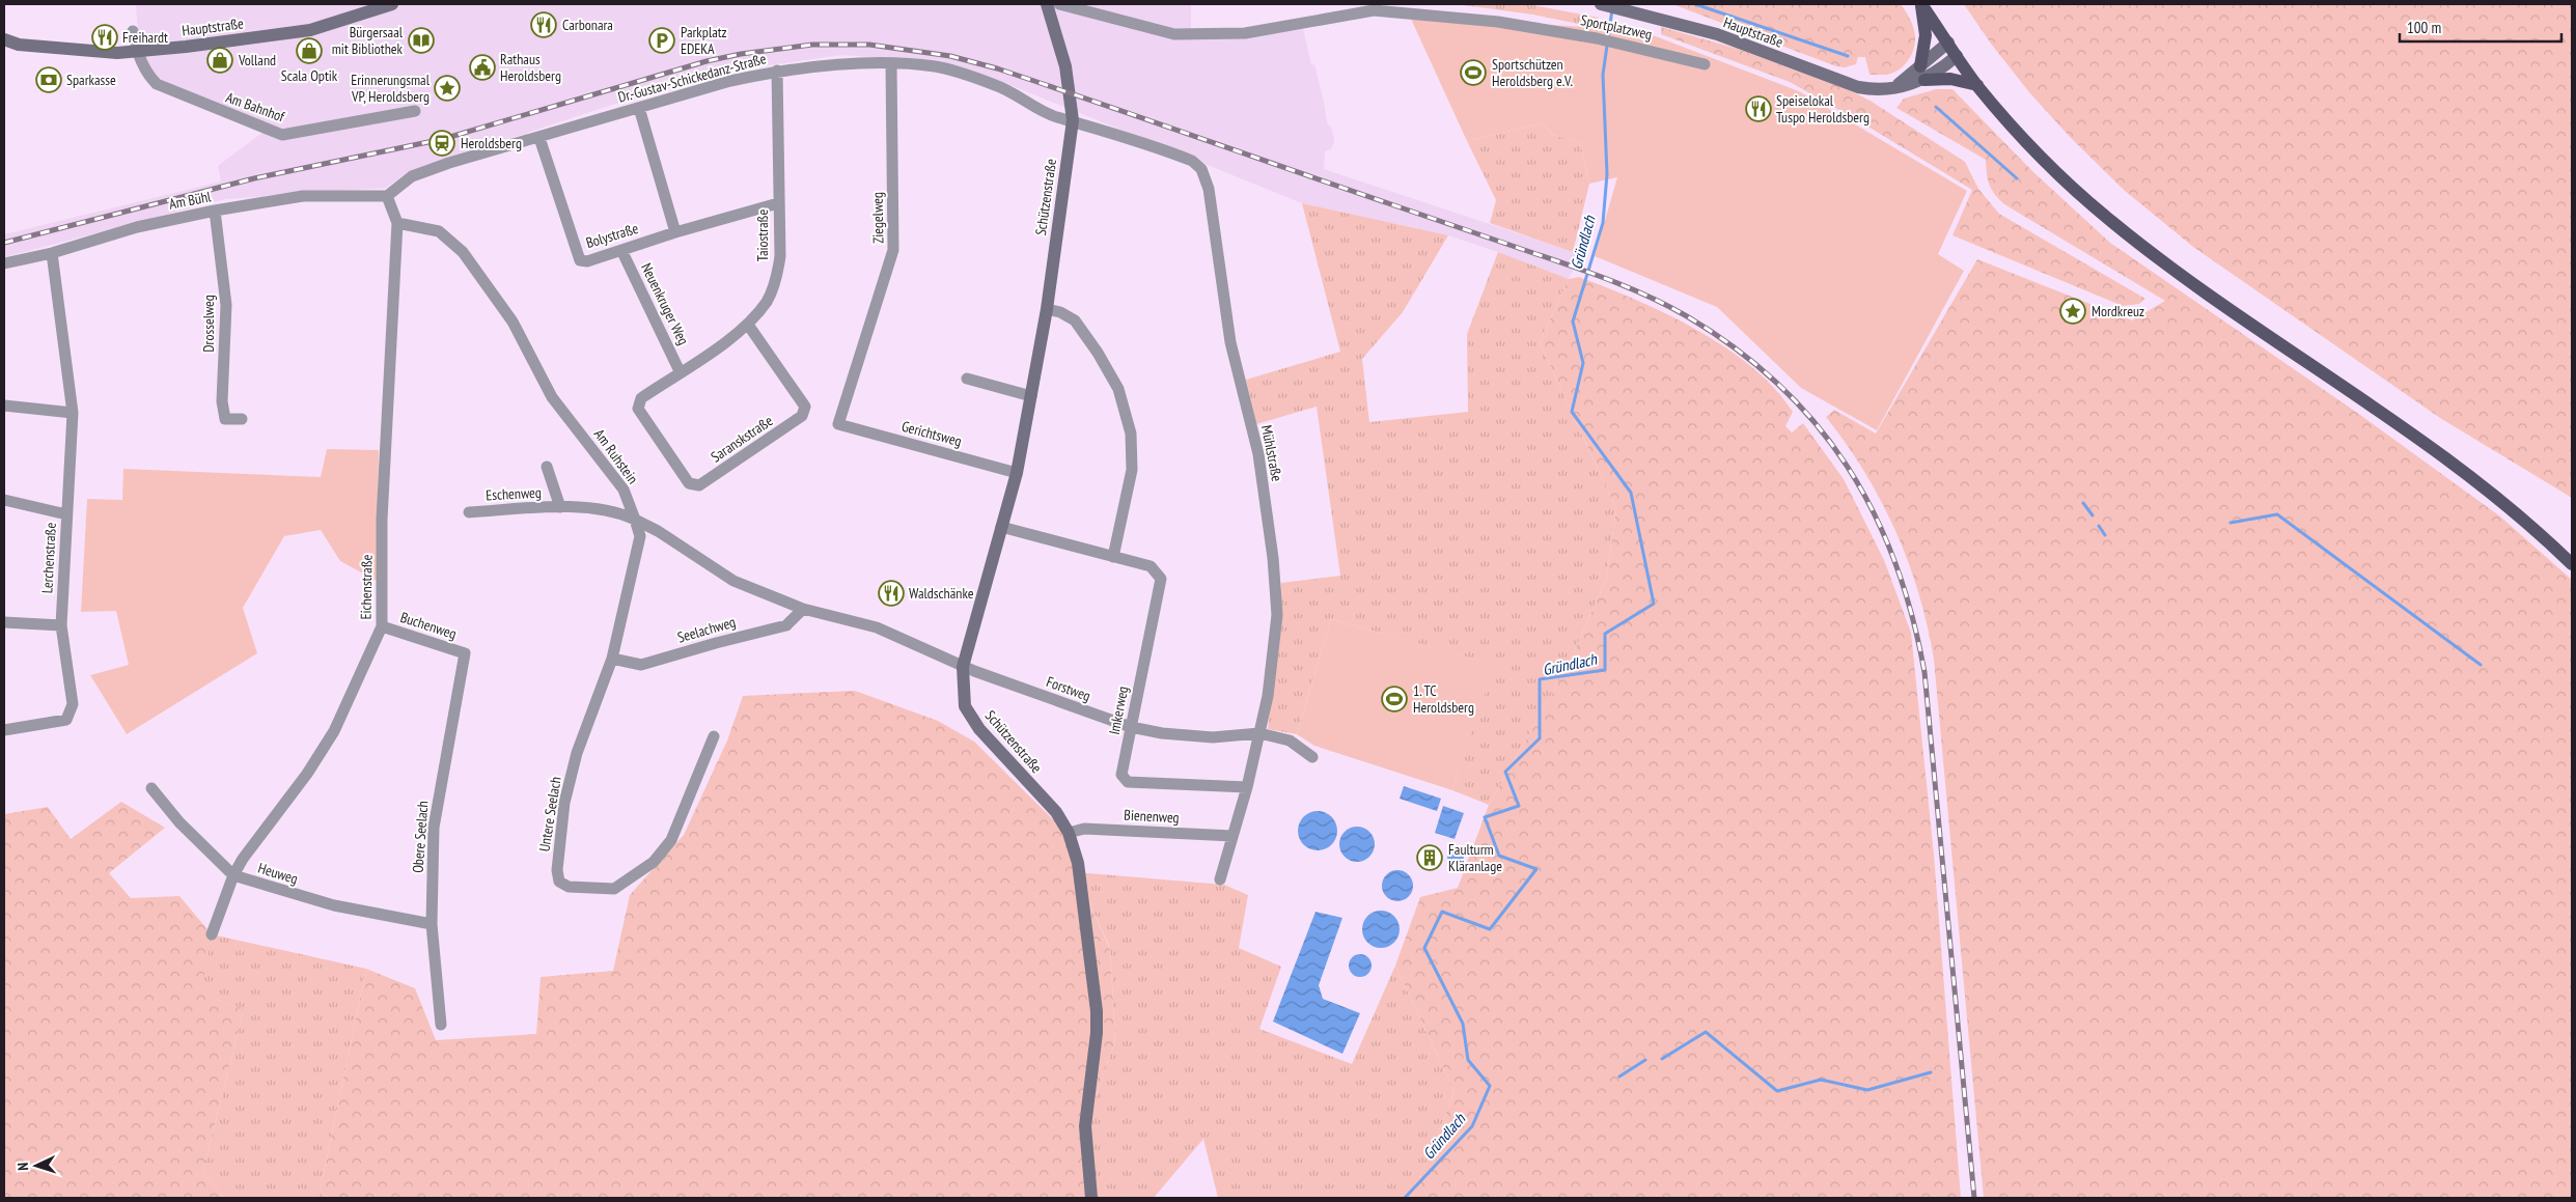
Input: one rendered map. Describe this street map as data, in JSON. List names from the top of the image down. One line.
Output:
{"streets":{"street":["Hauptstraße","Sportplatzweg","Dr.-Gustav-Schickedanz-Straße","Am Bahnhof","Schützenstraße","Am Bühl","Ziegelweg","Bolystraße","Taiostraße","Neuenkruger Weg","Drosselweg","Gerichtsweg","Saranskstraße","Mühlstraße","Am Ruhstein","Eschenweg","Lerchenstraße","Eichenstraße","Buchenweg","Seelachweg","Forstweg","Imkerweg","Untere Seelach","Bienenweg","Obere Seelach","Heuweg"]},"crossings":[["Hauptstraße","Am Bahnhof"],["Dr.-Gustav-Schickedanz-Straße","Schützenstraße"],["Dr.-Gustav-Schickedanz-Straße","Am Bühl"],["Dr.-Gustav-Schickedanz-Straße","Ziegelweg"],["Dr.-Gustav-Schickedanz-Straße","Bolystraße"],["Dr.-Gustav-Schickedanz-Straße","Taiostraße"],["Dr.-Gustav-Schickedanz-Straße","Mühlstraße"],["Dr.-Gustav-Schickedanz-Straße","Eichenstraße"],["Schützenstraße","Gerichtsweg"],["Schützenstraße","Mühlstraße"],["Schützenstraße","Forstweg"],["Schützenstraße","Imkerweg"],["Schützenstraße","Bienenweg"],["Am Bühl","Drosselweg"],["Am Bühl","Lerchenstraße"],["Am Bühl","Eichenstraße"],["Ziegelweg","Gerichtsweg"],["Bolystraße","Taiostraße"],["Bolystraße","Neuenkruger Weg"],["Taiostraße","Neuenkruger Weg"],["Taiostraße","Saranskstraße"],["Mühlstraße","Forstweg"],["Mühlstraße","Imkerweg"],["Mühlstraße","Bienenweg"],["Am Ruhstein","Eschenweg"],["Am Ruhstein","Eichenstraße"],["Am Ruhstein","Untere Seelach"],["Eschenweg","Untere Seelach"],["Eichenstraße","Buchenweg"],["Eichenstraße","Heuweg"],["Buchenweg","Obere Seelach"],["Seelachweg","Untere Seelach"],["Forstweg","Imkerweg"],["Obere Seelach","Heuweg"]],"water":["Gründlach"],"places":{"restaurant":["Carbonara","Freihardt","Speiselokal Tuspo Heroldsberg","Waldschänke"],"library":["Bürgersaal mit Bibliothek"],"parking":["Parkplatz EDEKA"],"shop":["Scala Optik","Volland"],"public building":["Rathaus Heroldsberg"],"sports":["Sportschützen Heroldsberg e.V.","1. TC Heroldsberg"],"bank":["Sparkasse"],"place":["Erinnerungsmal VP, Heroldsberg","Mordkreuz"],"station":["Heroldsberg"],"building":["Faulturm Kläranlage"]},"scale_bar":"100 m","north":"left"}
